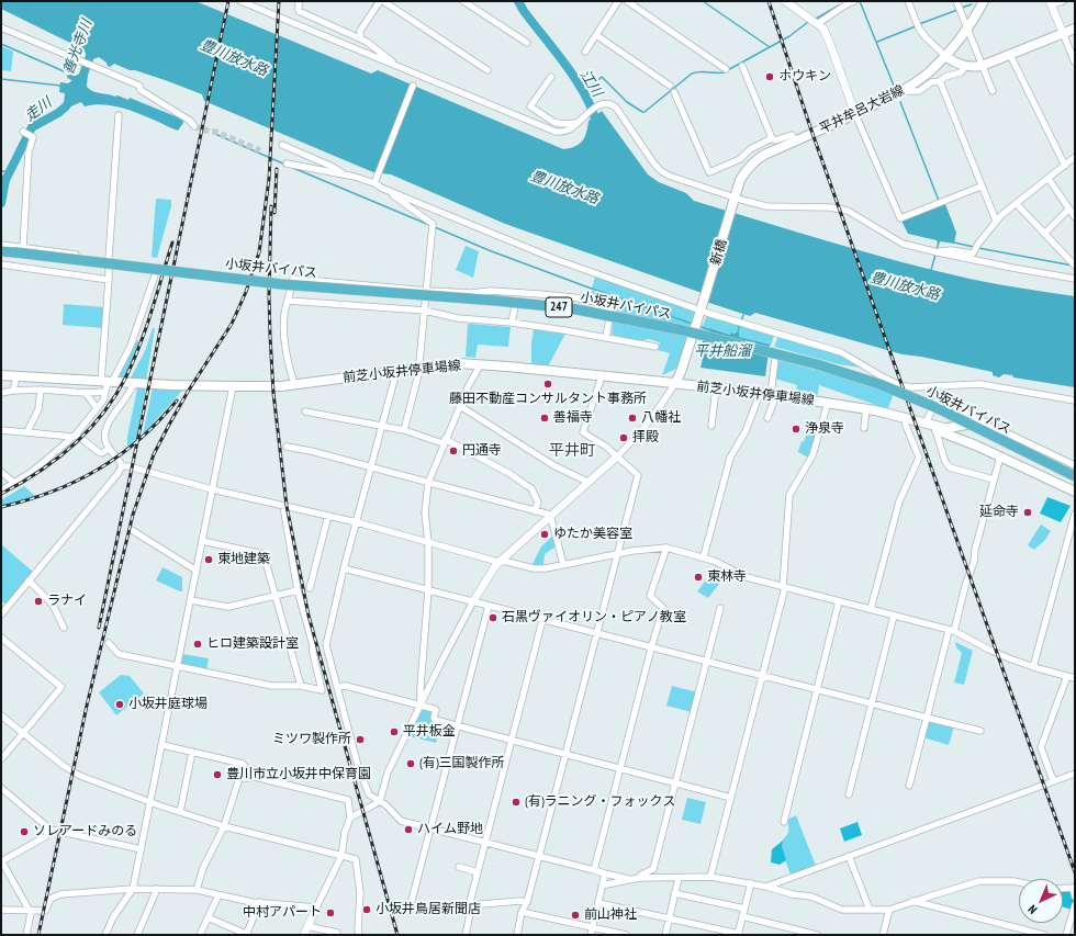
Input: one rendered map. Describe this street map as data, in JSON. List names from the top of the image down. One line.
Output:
{"streets":{"highway":["小坂井バイパス","247"],"main road":["平井牟呂大岩線","新橋","前芝小坂井停車場線"]},"crossings":[["平井牟呂大岩線","新橋"],["小坂井バイパス","247"]],"districts":["平井町"],"water":["善光寺川","豊川放水路","江川","走川","平井船溜"],"places":["ホウキン","藤田不動産コンサルタント事務所","善福寺","八幡社","浄泉寺","拝殿","円通寺","延命寺","ゆたか美容室","東地建築","東林寺","ラナイ","石黒ヴァイオリン・ピアノ教室","ヒロ建築設計室","小坂井庭球場","平井板金","ミツワ製作所","(有)三国製作所","豊川市立小坂井中保育園","(有)ラニング・フォックス","ハイム野地","ソレアードみのる","小坂井鳥居新聞店","中村アパート","前山神社"],"north":"bottom left"}
